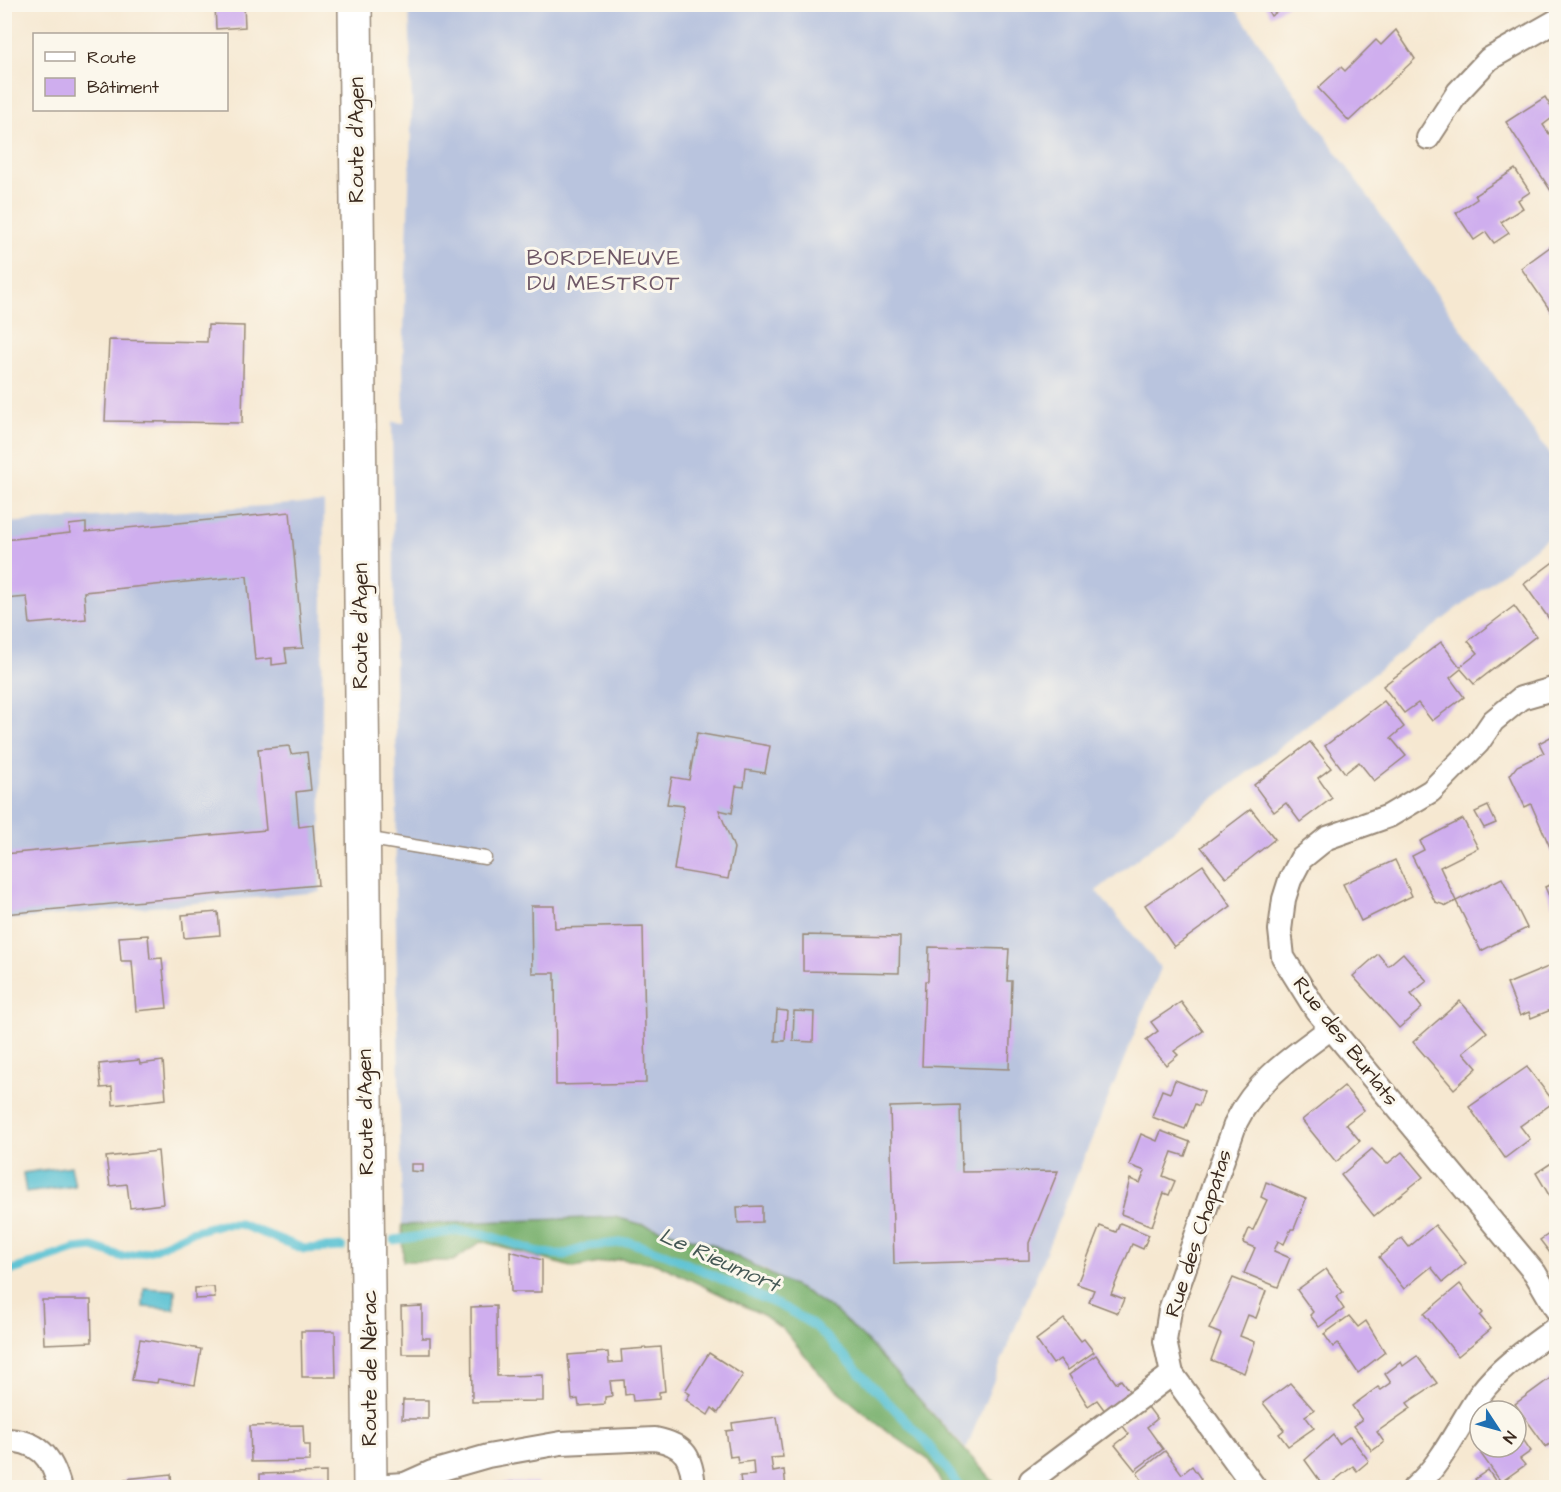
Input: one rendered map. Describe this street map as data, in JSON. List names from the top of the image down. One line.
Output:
{"streets":{"main road":["Route d'Agen","Route de Nérac"],"street":["Rue des Burlats","Rue des Chapatas"]},"crossings":[["Route d'Agen","Route de Nérac"],["Rue des Burlats","Rue des Chapatas"]],"districts":["BORDENEUVE DU MESTROT"],"water":["Le Rieumort"],"legend":["Route","Bâtiment"],"north":"bottom right"}
